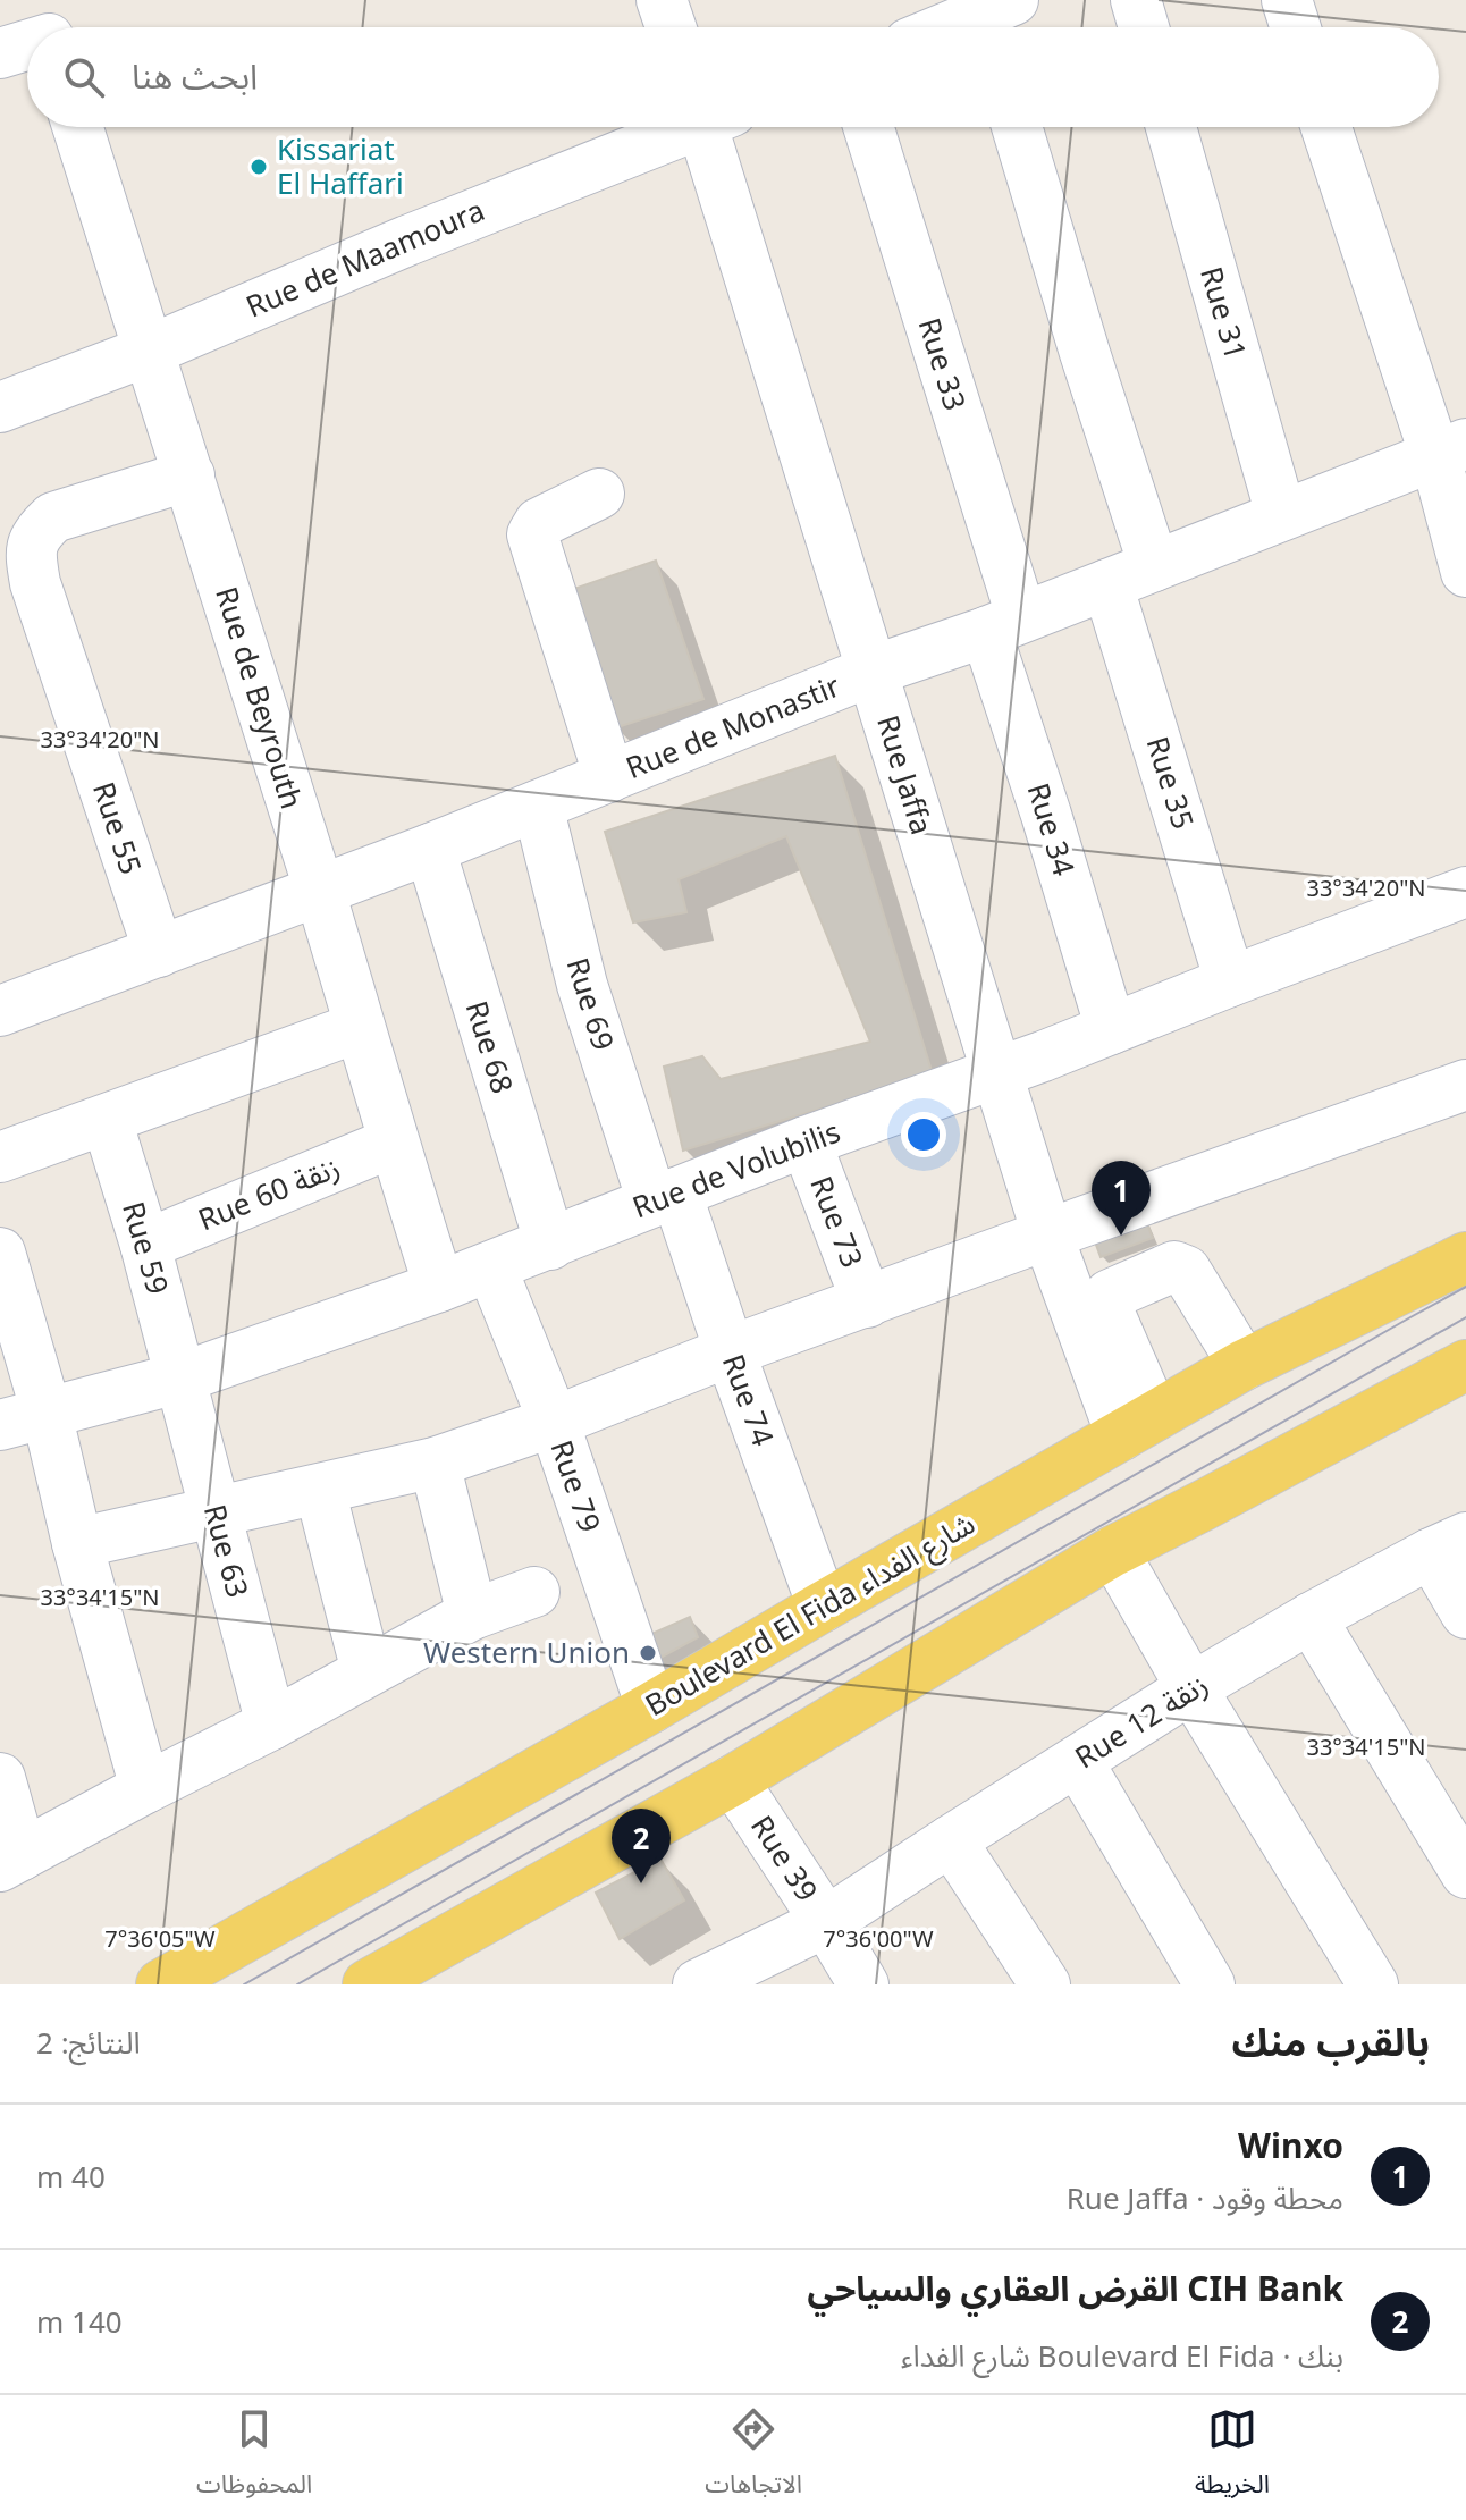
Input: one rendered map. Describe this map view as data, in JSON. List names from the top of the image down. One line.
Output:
{"streets":{"main road":["Boulevard El Fida شارع الفداء"],"street":["Rue de Maamoura","Rue 31","Rue 33","Rue de Beyrouth","Rue de Monastir","Rue Jaffa","Rue 35","Rue 55","Rue 34","Rue 69","Rue 68","Rue de Volubilis","Rue 60 زنقة","Rue 73","Rue 59","Rue 74","Rue 79","Rue 63","Rue 12 زنقة","Rue 39"]},"crossings":[["Rue de Maamoura","Rue de Beyrouth"],["Rue 31","Rue de Monastir"],["Rue 33","Rue de Monastir"],["Rue 33","Rue 34"],["Rue de Beyrouth","Rue de Monastir"],["Rue de Beyrouth","Rue 55"],["Rue de Beyrouth","Rue de Volubilis"],["Rue de Beyrouth","Rue 60 زنقة"],["Rue de Monastir","Rue Jaffa"],["Rue de Monastir","Rue 35"],["Rue de Monastir","Rue 55"],["Rue de Monastir","Rue 34"],["Rue de Monastir","Rue 69"],["Rue de Monastir","Rue 68"],["Rue Jaffa","Rue de Volubilis"],["Rue Jaffa","Boulevard El Fida شارع الفداء"],["Rue 35","Rue de Volubilis"],["Rue 34","Rue de Volubilis"],["Rue 69","Rue de Volubilis"],["Rue 69","Rue 74"],["Rue 68","Rue de Volubilis"],["Rue de Volubilis","Rue 73"],["Rue de Volubilis","Rue 59"],["Rue de Volubilis","Rue 74"],["Rue de Volubilis","Rue 79"],["Rue de Volubilis","Rue 63"],["Rue 60 زنقة","Rue 59"],["Rue 59","Rue 63"],["Rue 74","Boulevard El Fida شارع الفداء"],["Rue 79","Boulevard El Fida شارع الفداء"],["Rue 12 زنقة","Rue 39"]],"places":["Kissariat El Haffari","Western Union"],"page":{"search":"ابحث هنا","pins":["1","2"],"heading":["بالقرب منك","النتائج: 2"],"list":[{"mark":"1","name":"Winxo","note":"محطة وقود · Rue Jaffa","value":"40 m"},{"mark":"2","name":"CIH Bank القرض العقاري والسياحي","note":"بنك · Boulevard El Fida شارع الفداء","value":"140 m"}],"nav":["الخريطة","الاتجاهات","المحفوظات"]},"coordinates":["33°34'20\"N","33°34'15\"N","7°36'05\"W","7°36'00\"W"]}
